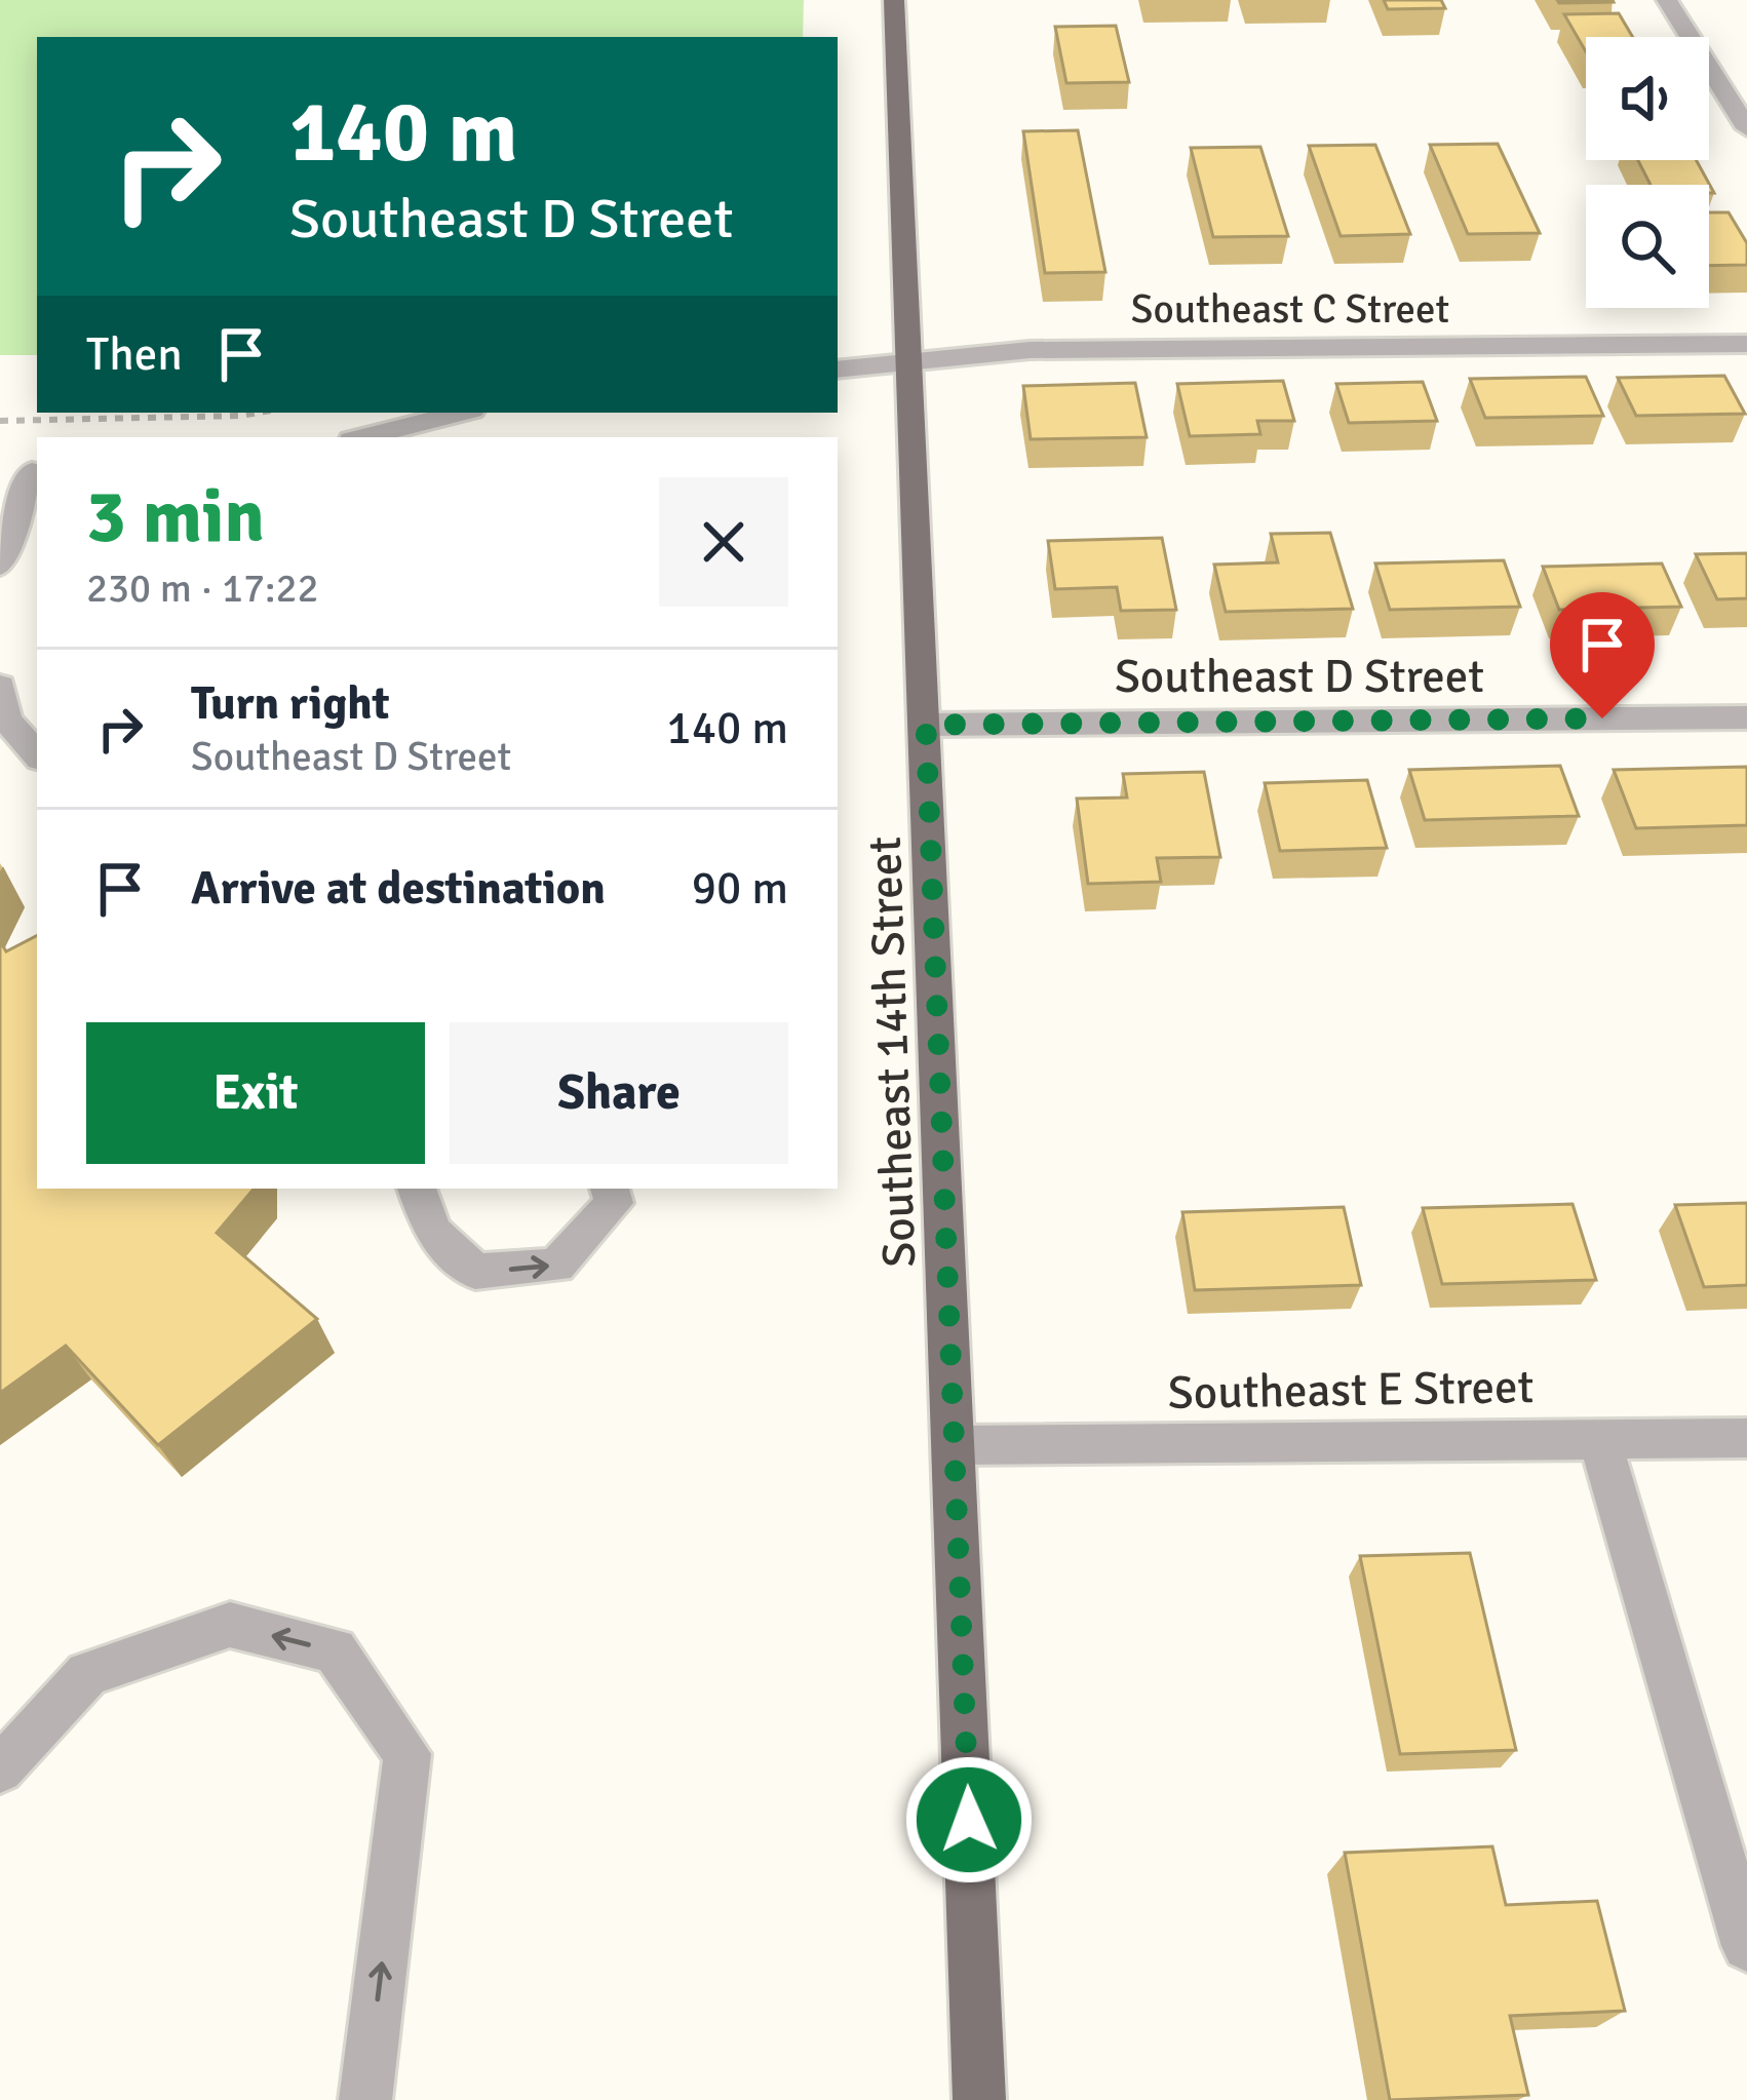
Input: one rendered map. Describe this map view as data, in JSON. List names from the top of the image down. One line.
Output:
{"streets":{"main road":["Southeast 14th Street"],"street":["Southeast C Street","Southeast D Street","Southeast E Street"]},"crossings":[["Southeast C Street","Southeast 14th Street"],["Southeast D Street","Southeast 14th Street"],["Southeast 14th Street","Southeast E Street"]],"page":{"turn":["140 m","Southeast D Street"],"then":"Then","heading":["3 min","230 m · 17:22"],"list":[{"name":"Turn right","note":"Southeast D Street","value":"140 m"},{"name":"Arrive at destination","value":"90 m"}],"buttons":["Exit","Share"]}}
